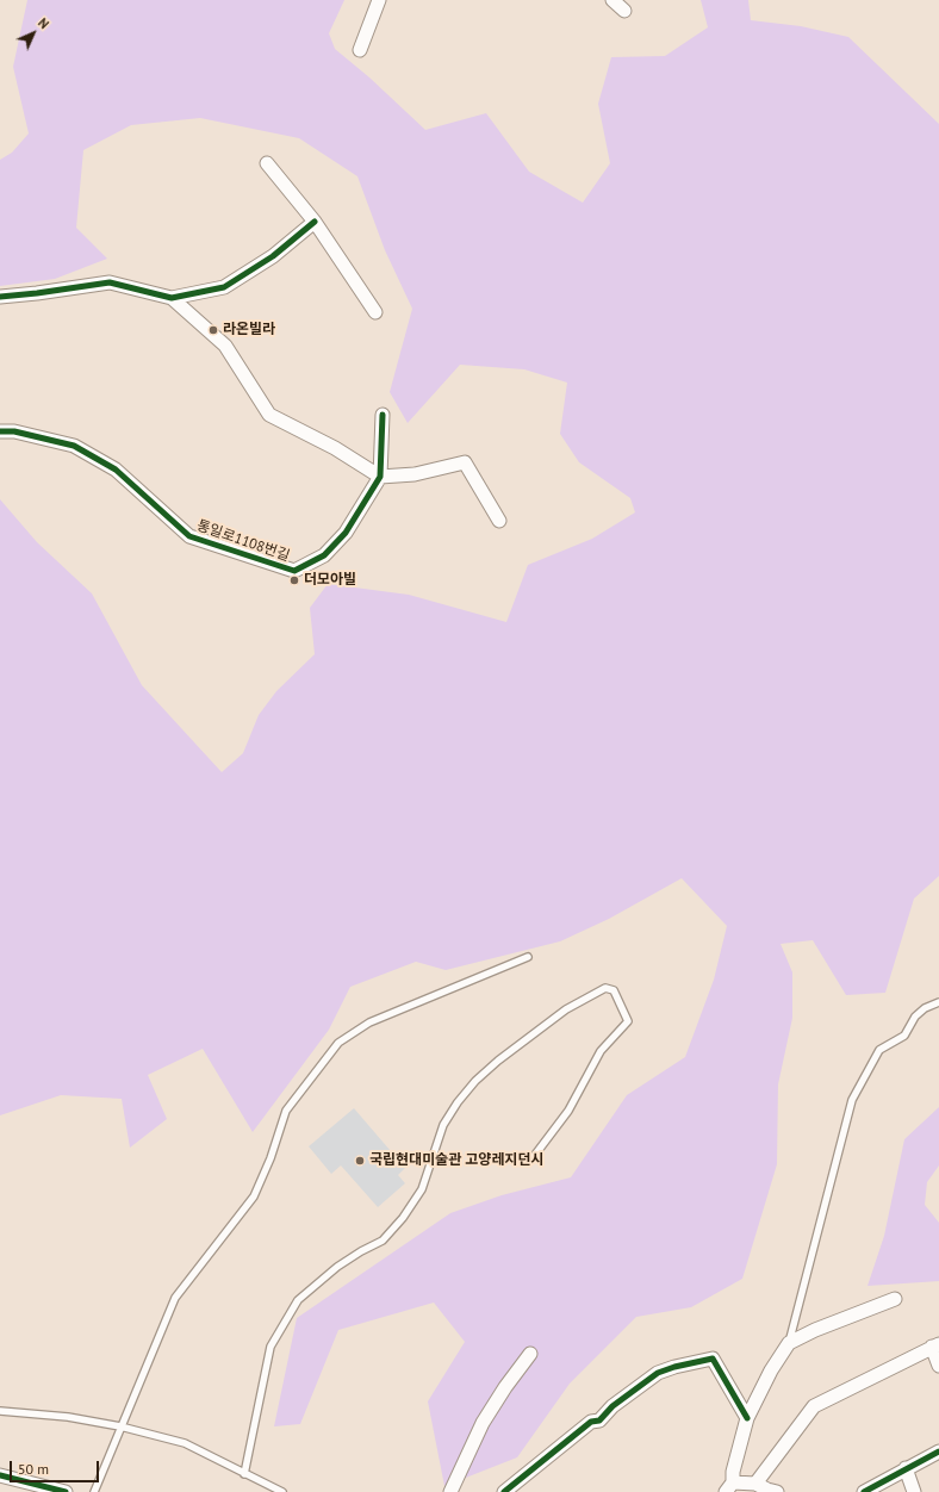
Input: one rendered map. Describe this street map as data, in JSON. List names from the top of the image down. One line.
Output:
{"streets":{"street":["통일로1108번길"]},"places":["라온빌라","더모아빌","국립현대미술관 고양레지던시"],"scale_bar":"50 m","north":"top right"}
